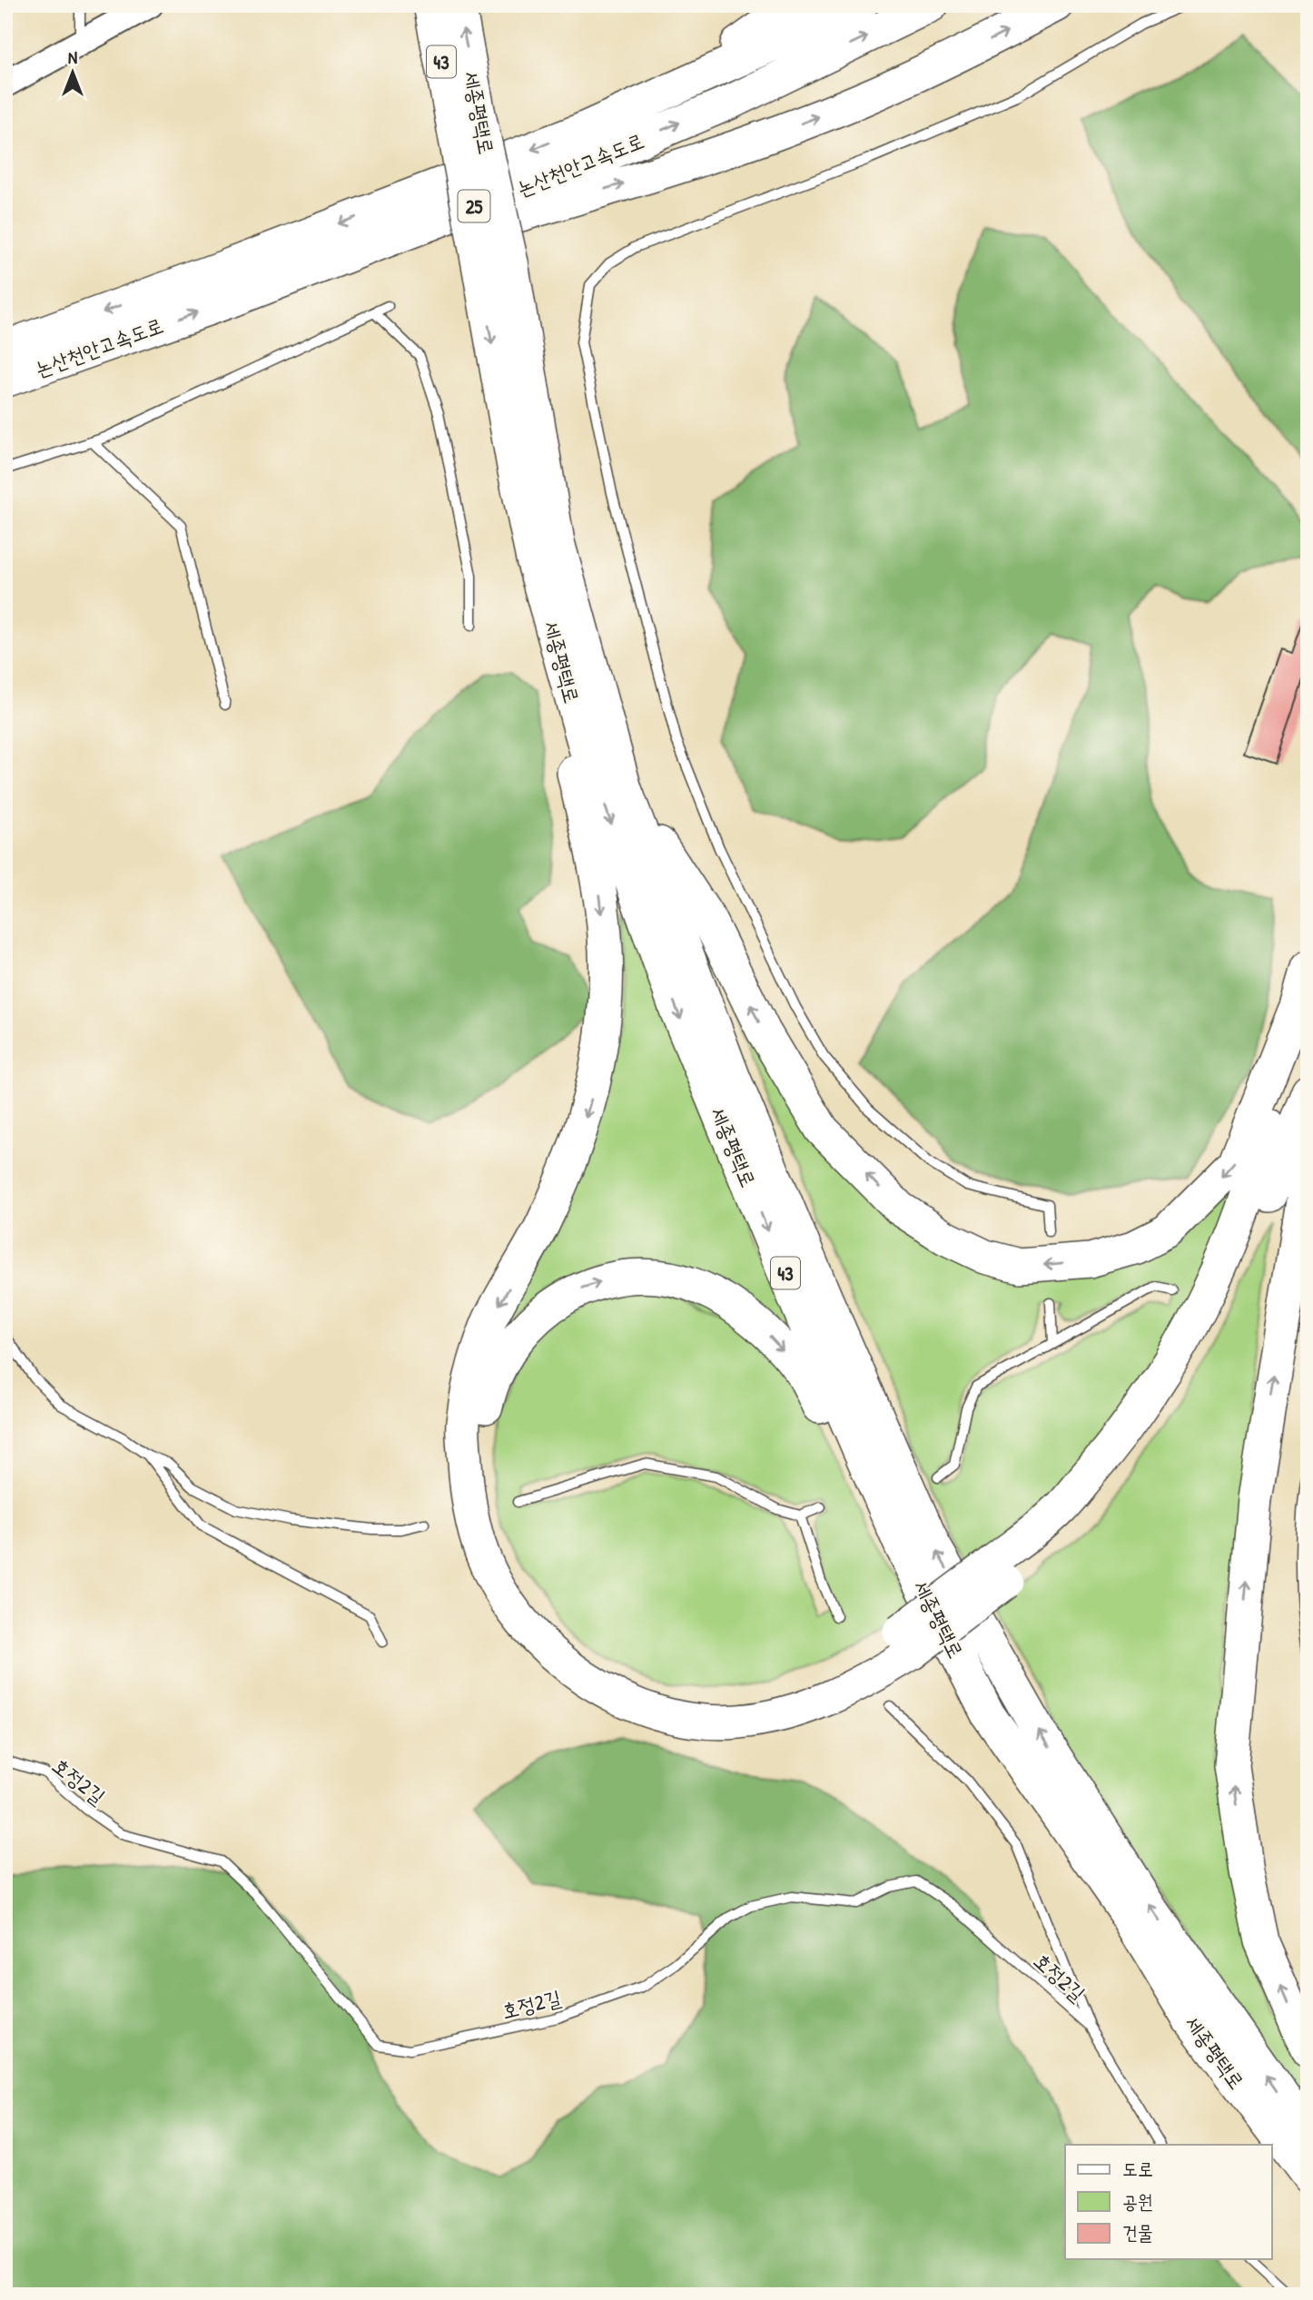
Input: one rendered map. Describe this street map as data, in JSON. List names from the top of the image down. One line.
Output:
{"streets":{"highway":["43","세종평택로","논산천안고속도로","25"],"lane":["호정2길"]},"legend":["도로","공원","건물"],"north":"top"}
